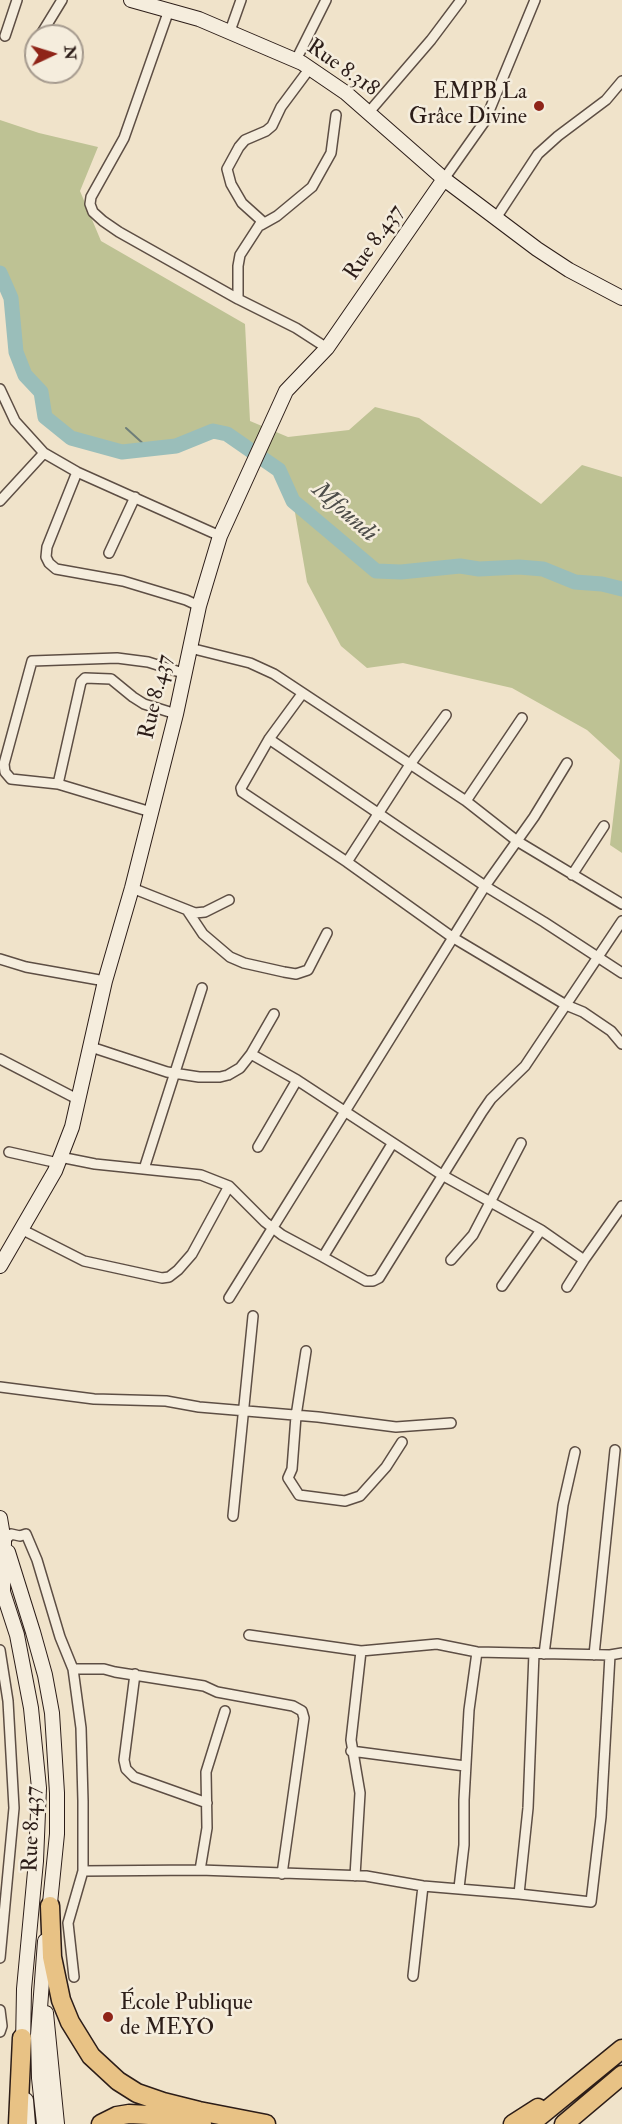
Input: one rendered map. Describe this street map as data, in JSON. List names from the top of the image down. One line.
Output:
{"streets":{"main road":["Rue 8.318","Rue 8.437"]},"crossings":[["Rue 8.318","Rue 8.437"]],"water":["Mfoundi"],"places":["EMPB La Grâce Divine","École Publique de MEYO"],"north":"right"}
